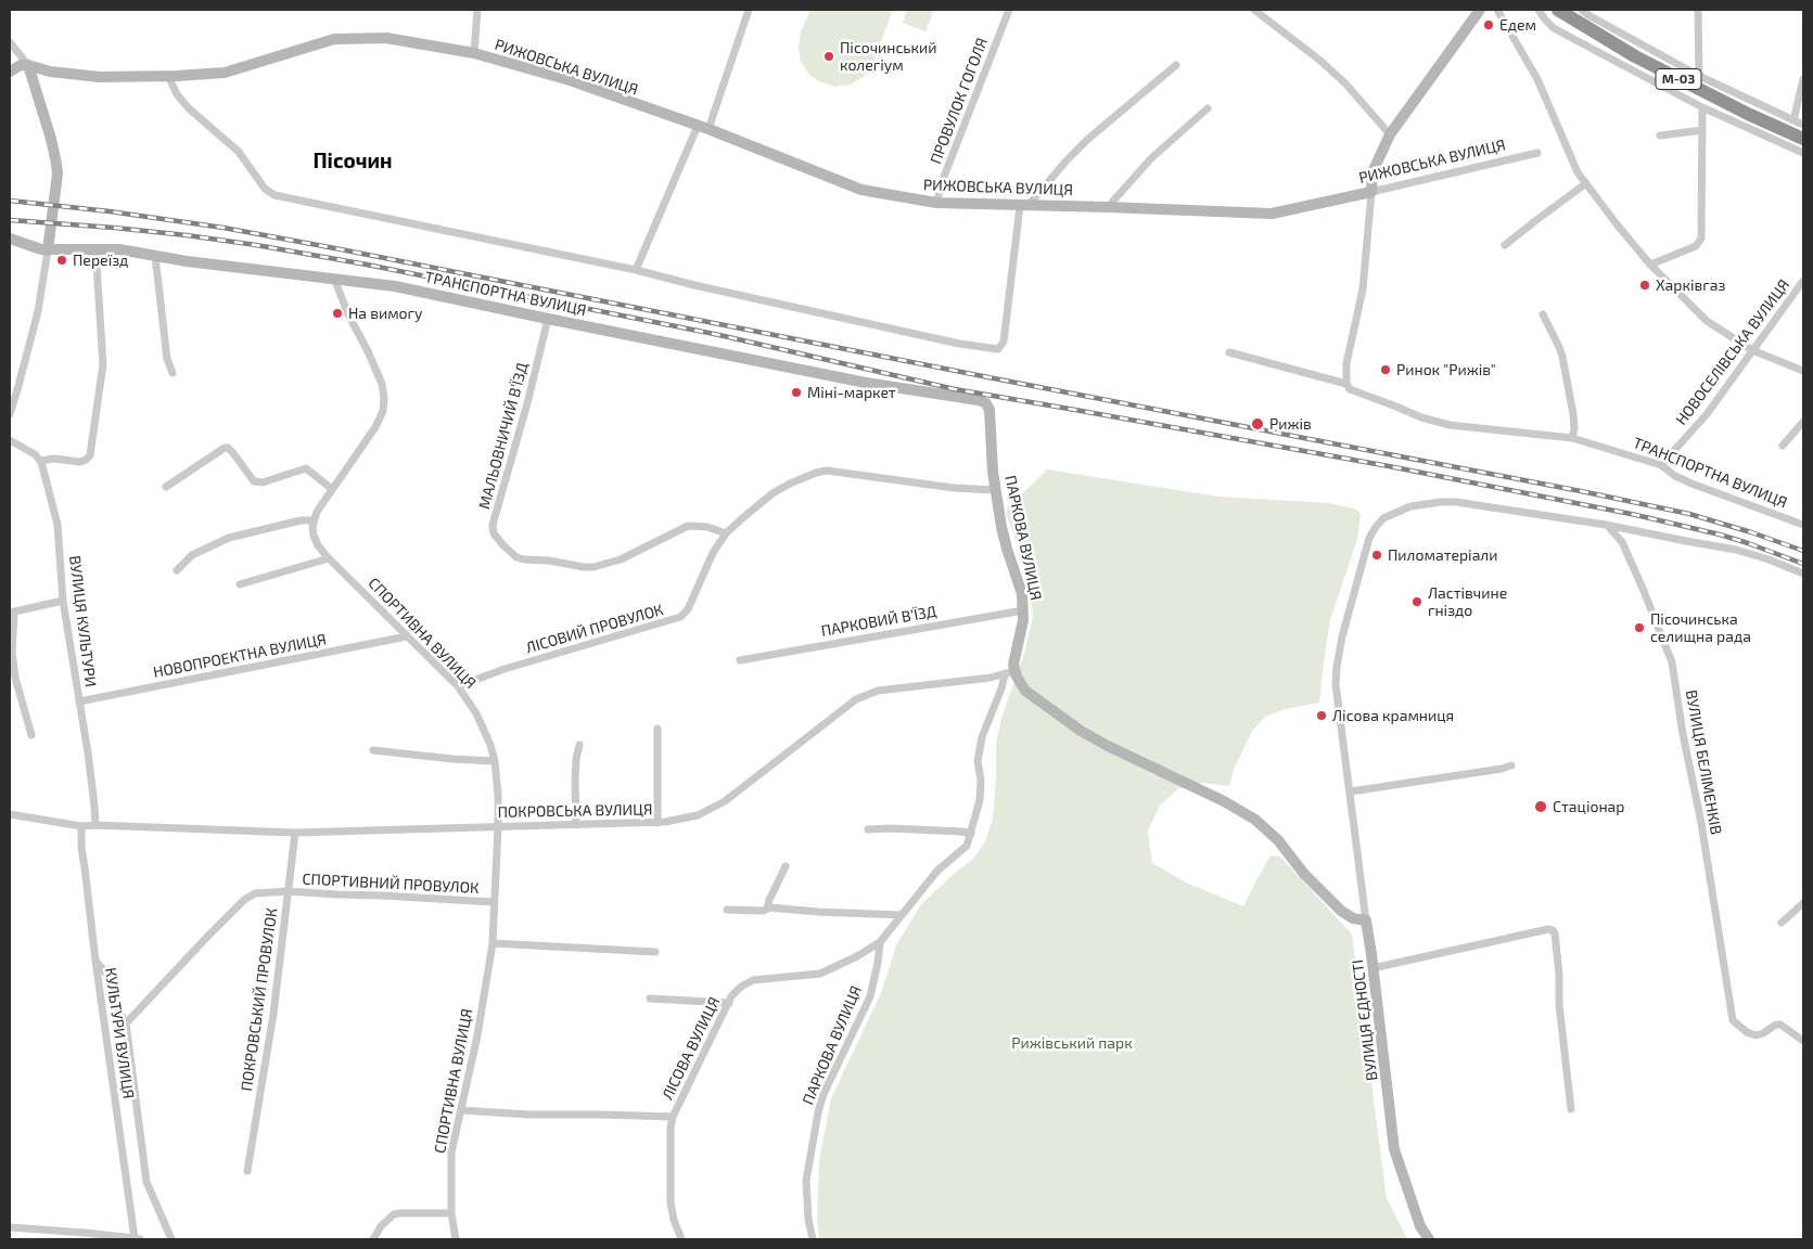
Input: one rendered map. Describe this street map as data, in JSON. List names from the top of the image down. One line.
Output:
{"streets":{"highway":["М-03"],"street":["РИЖОВСЬКА ВУЛИЦЯ","ПРОВУЛОК ГОГОЛЯ","ТРАНСПОРТНА ВУЛИЦЯ","НОВОСЕЛІВСЬКА ВУЛИЦЯ","МАЛЬОВНИЧИЙ В’ЇЗД","ПАРКОВА ВУЛИЦЯ","ВУЛИЦЯ КУЛЬТУРИ","ПАРКОВИЙ В’ЇЗД","ЛІСОВИЙ ПРОВУЛОК","СПОРТИВНА ВУЛИЦЯ","НОВОПРОЕКТНА ВУЛИЦЯ","ВУЛИЦЯ БЕЛІМЕНКІВ","ПОКРОВСЬКА ВУЛИЦЯ","СПОРТИВНИЙ ПРОВУЛОК","ПОКРОВСЬКИЙ ПРОВУЛОК","ВУЛИЦЯ ЄДНОСТІ","КУЛЬТУРИ ВУЛИЦЯ","ЛІСОВА ВУЛИЦЯ"]},"crossings":[["РИЖОВСЬКА ВУЛИЦЯ","ПРОВУЛОК ГОГОЛЯ"],["ТРАНСПОРТНА ВУЛИЦЯ","НОВОСЕЛІВСЬКА ВУЛИЦЯ"],["ТРАНСПОРТНА ВУЛИЦЯ","МАЛЬОВНИЧИЙ В’ЇЗД"],["ТРАНСПОРТНА ВУЛИЦЯ","ПАРКОВА ВУЛИЦЯ"],["МАЛЬОВНИЧИЙ В’ЇЗД","ЛІСОВИЙ ПРОВУЛОК"],["ПАРКОВА ВУЛИЦЯ","ПАРКОВИЙ В’ЇЗД"],["ПАРКОВА ВУЛИЦЯ","ЛІСОВИЙ ПРОВУЛОК"],["ПАРКОВА ВУЛИЦЯ","ПОКРОВСЬКА ВУЛИЦЯ"],["ПАРКОВА ВУЛИЦЯ","ЛІСОВА ВУЛИЦЯ"],["ВУЛИЦЯ КУЛЬТУРИ","НОВОПРОЕКТНА ВУЛИЦЯ"],["ВУЛИЦЯ КУЛЬТУРИ","ПОКРОВСЬКА ВУЛИЦЯ"],["ЛІСОВИЙ ПРОВУЛОК","СПОРТИВНА ВУЛИЦЯ"],["СПОРТИВНА ВУЛИЦЯ","НОВОПРОЕКТНА ВУЛИЦЯ"],["СПОРТИВНА ВУЛИЦЯ","ПОКРОВСЬКА ВУЛИЦЯ"],["СПОРТИВНА ВУЛИЦЯ","СПОРТИВНИЙ ПРОВУЛОК"],["ВУЛИЦЯ БЕЛІМЕНКІВ","ВУЛИЦЯ ЄДНОСТІ"],["ПОКРОВСЬКА ВУЛИЦЯ","ПОКРОВСЬКИЙ ПРОВУЛОК"],["ПОКРОВСЬКА ВУЛИЦЯ","КУЛЬТУРИ ВУЛИЦЯ"],["СПОРТИВНИЙ ПРОВУЛОК","ПОКРОВСЬКИЙ ПРОВУЛОК"],["СПОРТИВНИЙ ПРОВУЛОК","КУЛЬТУРИ ВУЛИЦЯ"]],"districts":["Пісочин"],"parks":["Рижівський парк"],"places":["Едем","Пісочинський колегіум","Переїзд","Харківгаз","На вимогу","Ринок \"Рижів\"","Міні-маркет","Рижів","Пиломатеріали","Ластівчине гніздо","Пісочинська селищна рада","Лісова крамниця","Стаціонар"]}
